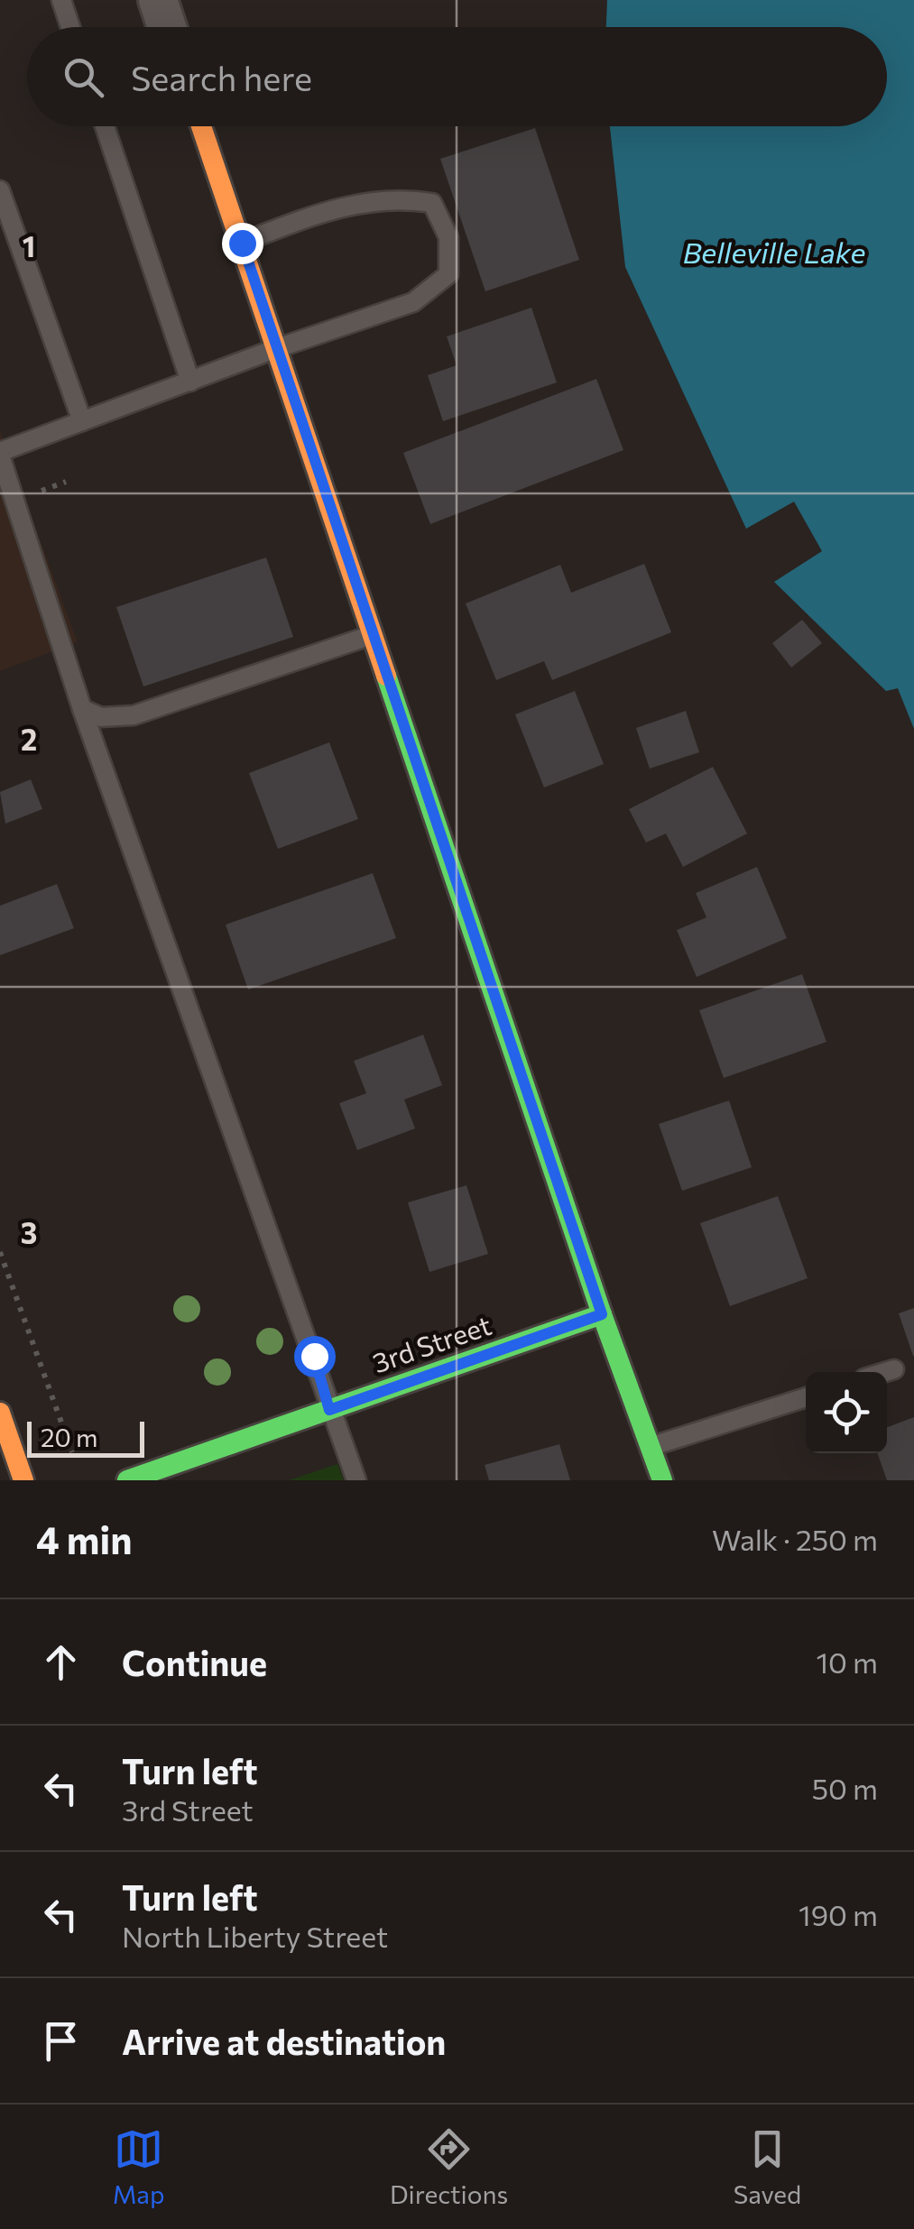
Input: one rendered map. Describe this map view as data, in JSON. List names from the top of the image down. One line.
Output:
{"streets":{"street":["3rd Street"]},"water":["Belleville Lake"],"scale_bar":"20 m","page":{"search":"Search here","scale":"20 m","heading":["4 min","Walk · 250 m"],"list":[["Continue","10 m"],["Turn left","3rd Street","50 m"],["Turn left","North Liberty Street","190 m"],"Arrive at destination"],"nav":["Map","Directions","Saved"]},"grid":{"rows":["1","2","3"]}}
